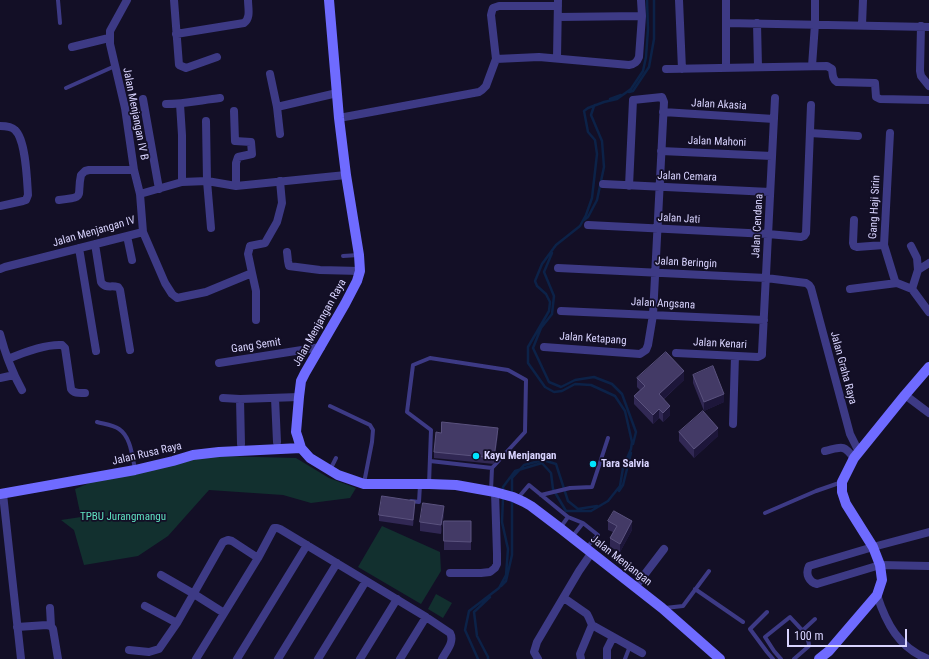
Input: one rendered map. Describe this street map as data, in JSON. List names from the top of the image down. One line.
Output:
{"streets":{"main road":["Jalan Menjangan Raya","Jalan Rusa Raya","Jalan Menjangan"],"street":["Jalan Akasia","Jalan Menjangan IV B","Jalan Mahoni","Jalan Cemara","Gang Haji Sirin","Jalan Jati","Jalan Cendana","Jalan Menjangan IV","Jalan Beringin","Jalan Angsana","Jalan Ketapang","Jalan Kenari","Gang Semit","Jalan Graha Raya"]},"crossings":[["Jalan Akasia","Jalan Cendana"],["Jalan Menjangan IV B","Jalan Menjangan IV"],["Jalan Mahoni","Jalan Cendana"],["Jalan Cemara","Jalan Cendana"],["Jalan Jati","Jalan Cendana"],["Jalan Cendana","Jalan Beringin"],["Jalan Cendana","Jalan Angsana"],["Jalan Cendana","Jalan Kenari"],["Jalan Beringin","Jalan Graha Raya"],["Jalan Angsana","Jalan Ketapang"],["Jalan Menjangan Raya","Gang Semit"],["Jalan Menjangan Raya","Jalan Rusa Raya"],["Jalan Menjangan Raya","Jalan Menjangan"]],"parks":["TPBU Jurangmangu"],"places":["Kayu Menjangan","Tara Salvia"],"scale_bar":"100 m"}
